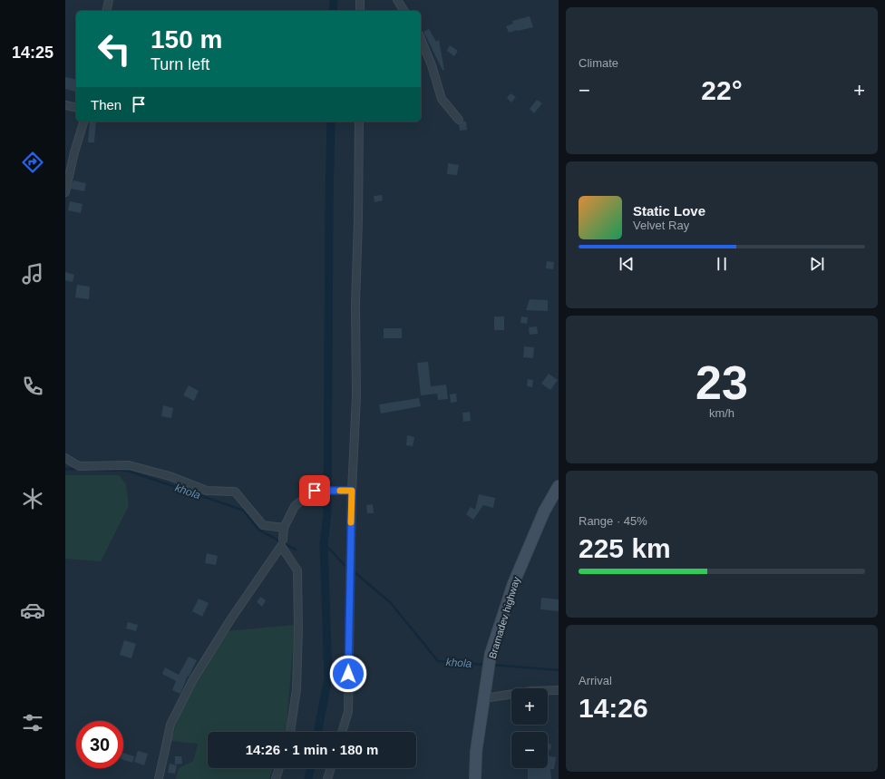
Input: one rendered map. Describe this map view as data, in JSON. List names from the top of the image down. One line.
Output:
{"streets":{"street":["Bramadev highway"]},"water":["khola"],"page":{"tabs":"14:25","tile":["Climate",["23","km/h"],["Range · 45%","225 km"],["Arrival","14:26"]],"turn":["150 m","Turn left"],"heat":["−","22°","+"],"then":"Then","song":["Static Love","Velvet Ray"],"map_buttons":["+","−"],"limit":"30","trip":"14:26 · 1 min · 180 m"}}
